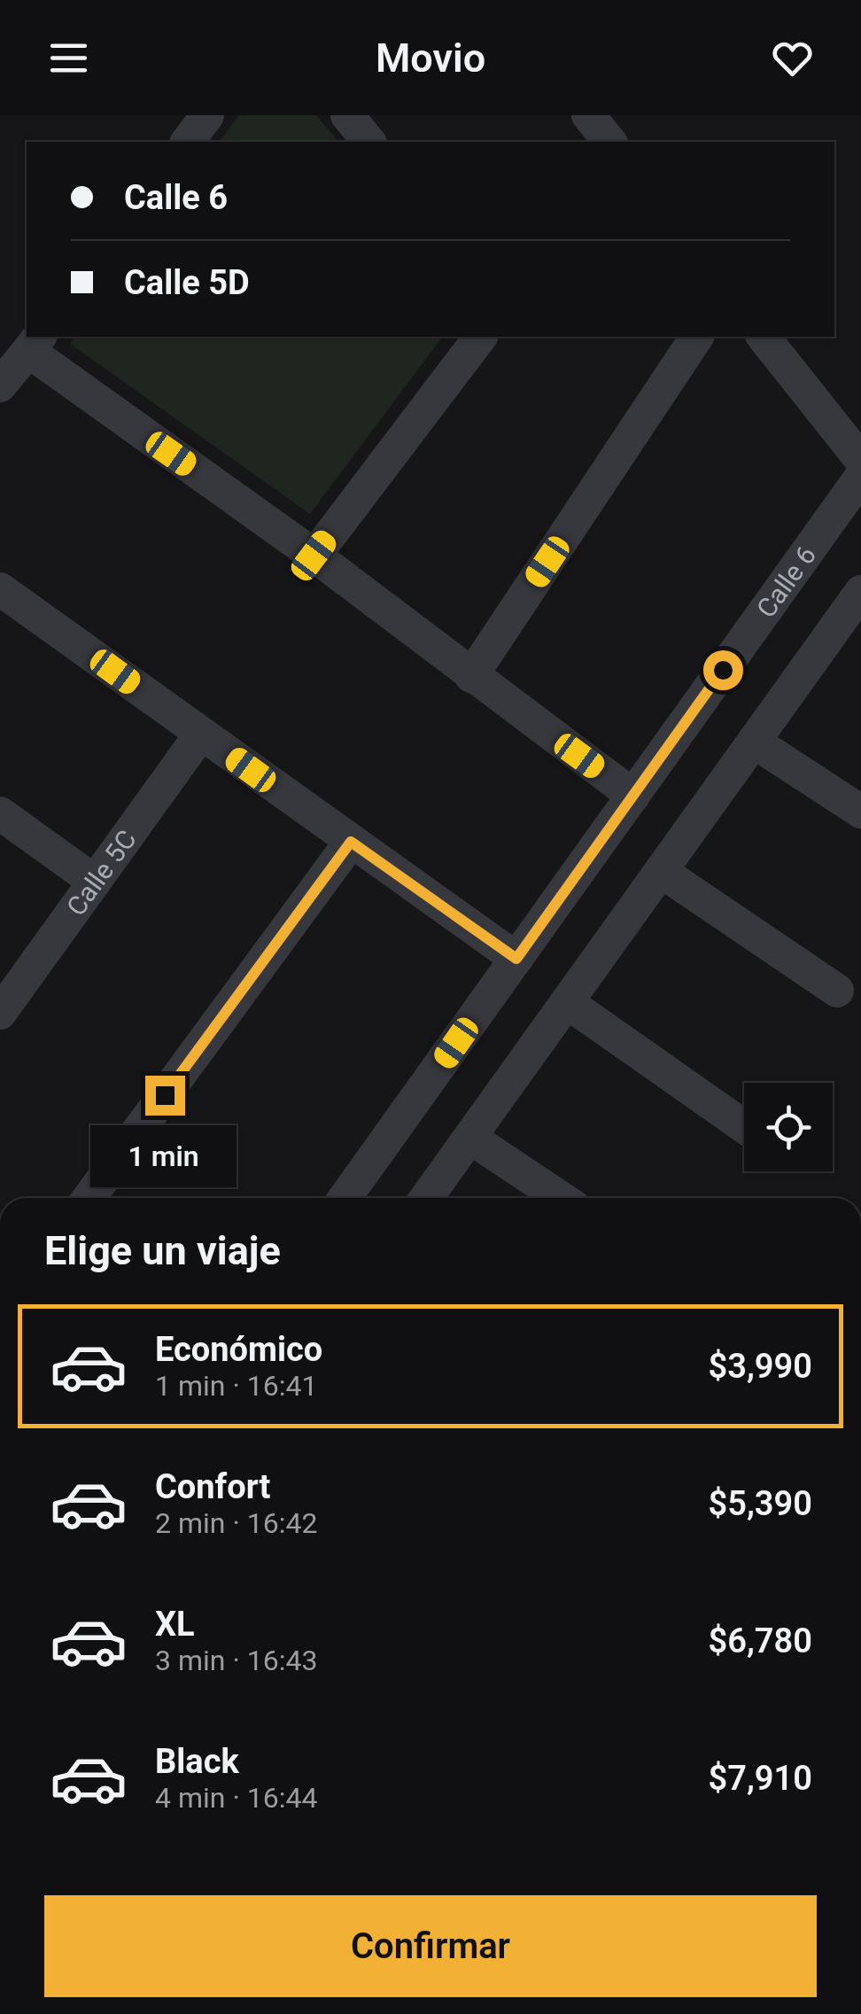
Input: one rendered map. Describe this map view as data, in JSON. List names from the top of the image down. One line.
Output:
{"streets":{"street":["Calle 6","Calle 5C"]},"page":{"header":"Movio","banner":["Calle 6","Calle 5D"],"bubble":"1 min","heading":"Elige un viaje","list":[{"name":"Económico","note":"1 min · 16:41","value":"$3,990"},{"name":"Confort","note":"2 min · 16:42","value":"$5,390"},{"name":"XL","note":"3 min · 16:43","value":"$6,780"},{"name":"Black","note":"4 min · 16:44","value":"$7,910"}],"buttons":"Confirmar"}}
